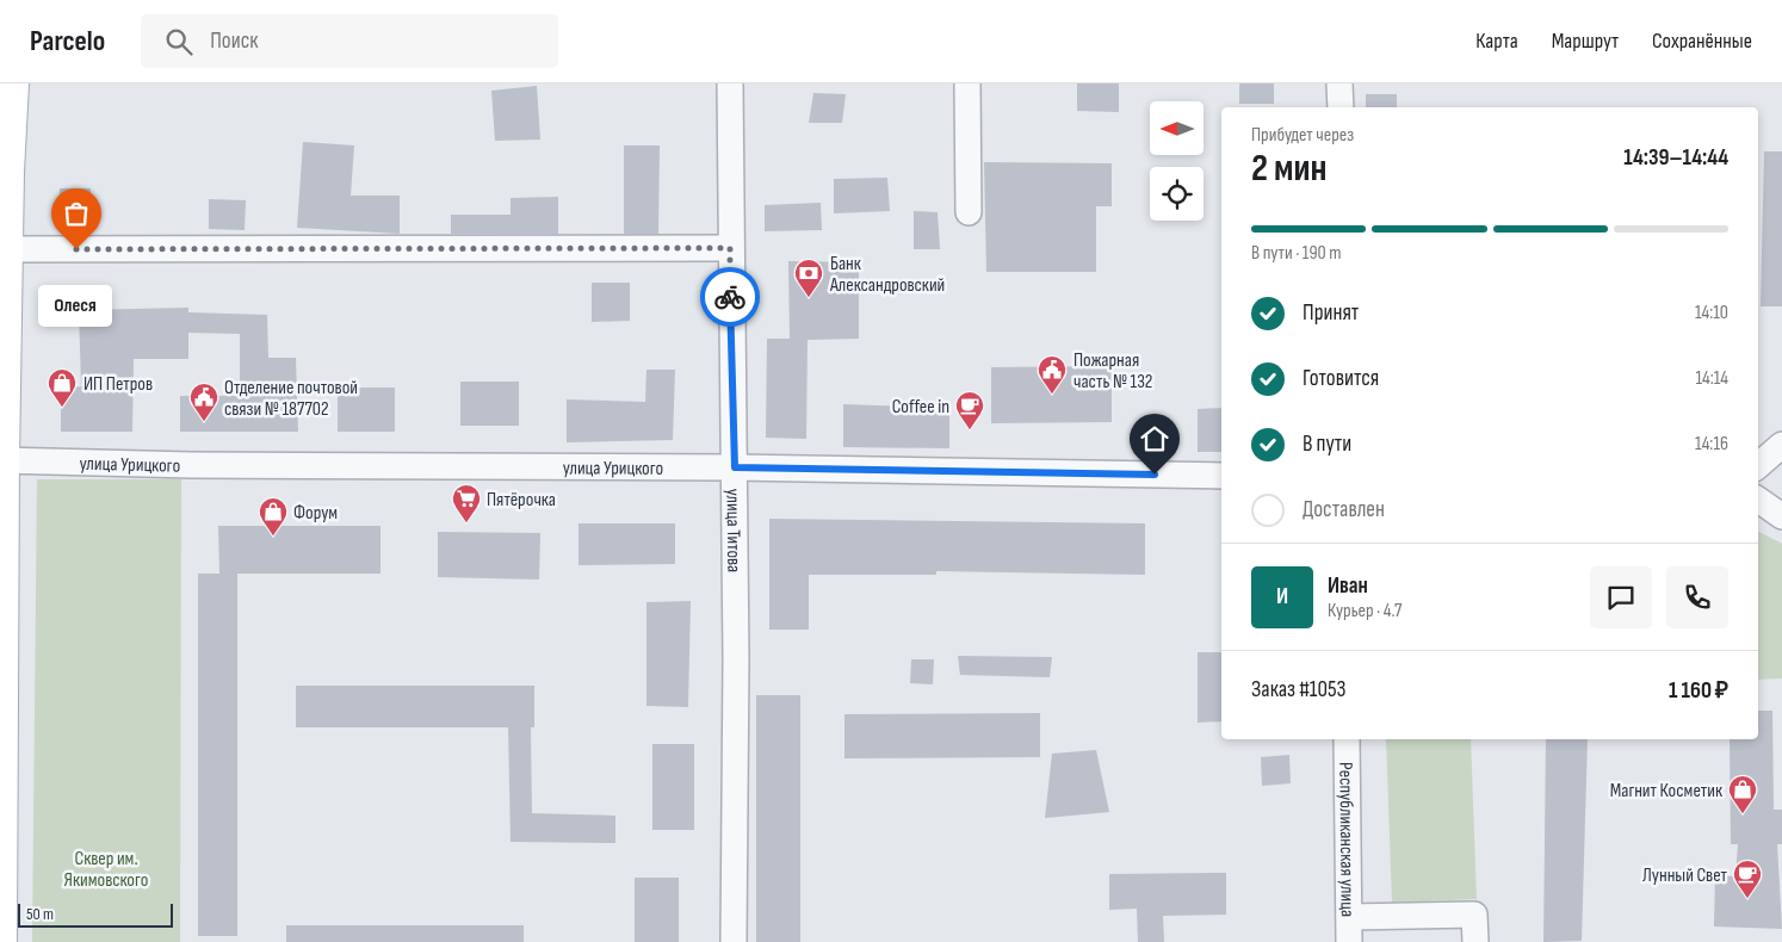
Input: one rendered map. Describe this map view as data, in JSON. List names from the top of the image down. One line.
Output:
{"streets":{"street":["улица Урицкого","улица Титова","Республиканская улица"]},"crossings":[["улица Урицкого","улица Титова"]],"parks":["Сквер им. Якимовского"],"places":{"other":["Олеся"],"bank":["Банк Александровский"],"public building":["Пожарная часть № 132","Отделение почтовой связи № 187702"],"shop":["ИП Петров","Форум","Магнит Косметик"],"cafe":["Coffee in","Лунный Свет"],"supermarket":["Пятёрочка"]},"scale_bar":"50 m","north":"left","page":{"header":"Parcelo","search":"Поиск","nav":["Карта","Маршрут","Сохранённые"],"heading":["2 мин","Прибудет через","14:39–14:44"],"panel":["Иван","Курьер · 4.7","Заказ #1053","1 160 ₽"],"bar":"В пути · 190 m","list":[["Принят","14:10"],["Готовится","14:14"],["В пути","14:16"],"Доставлен"],"bubble":"Олеся","round":"И","scale":"50 m"}}
